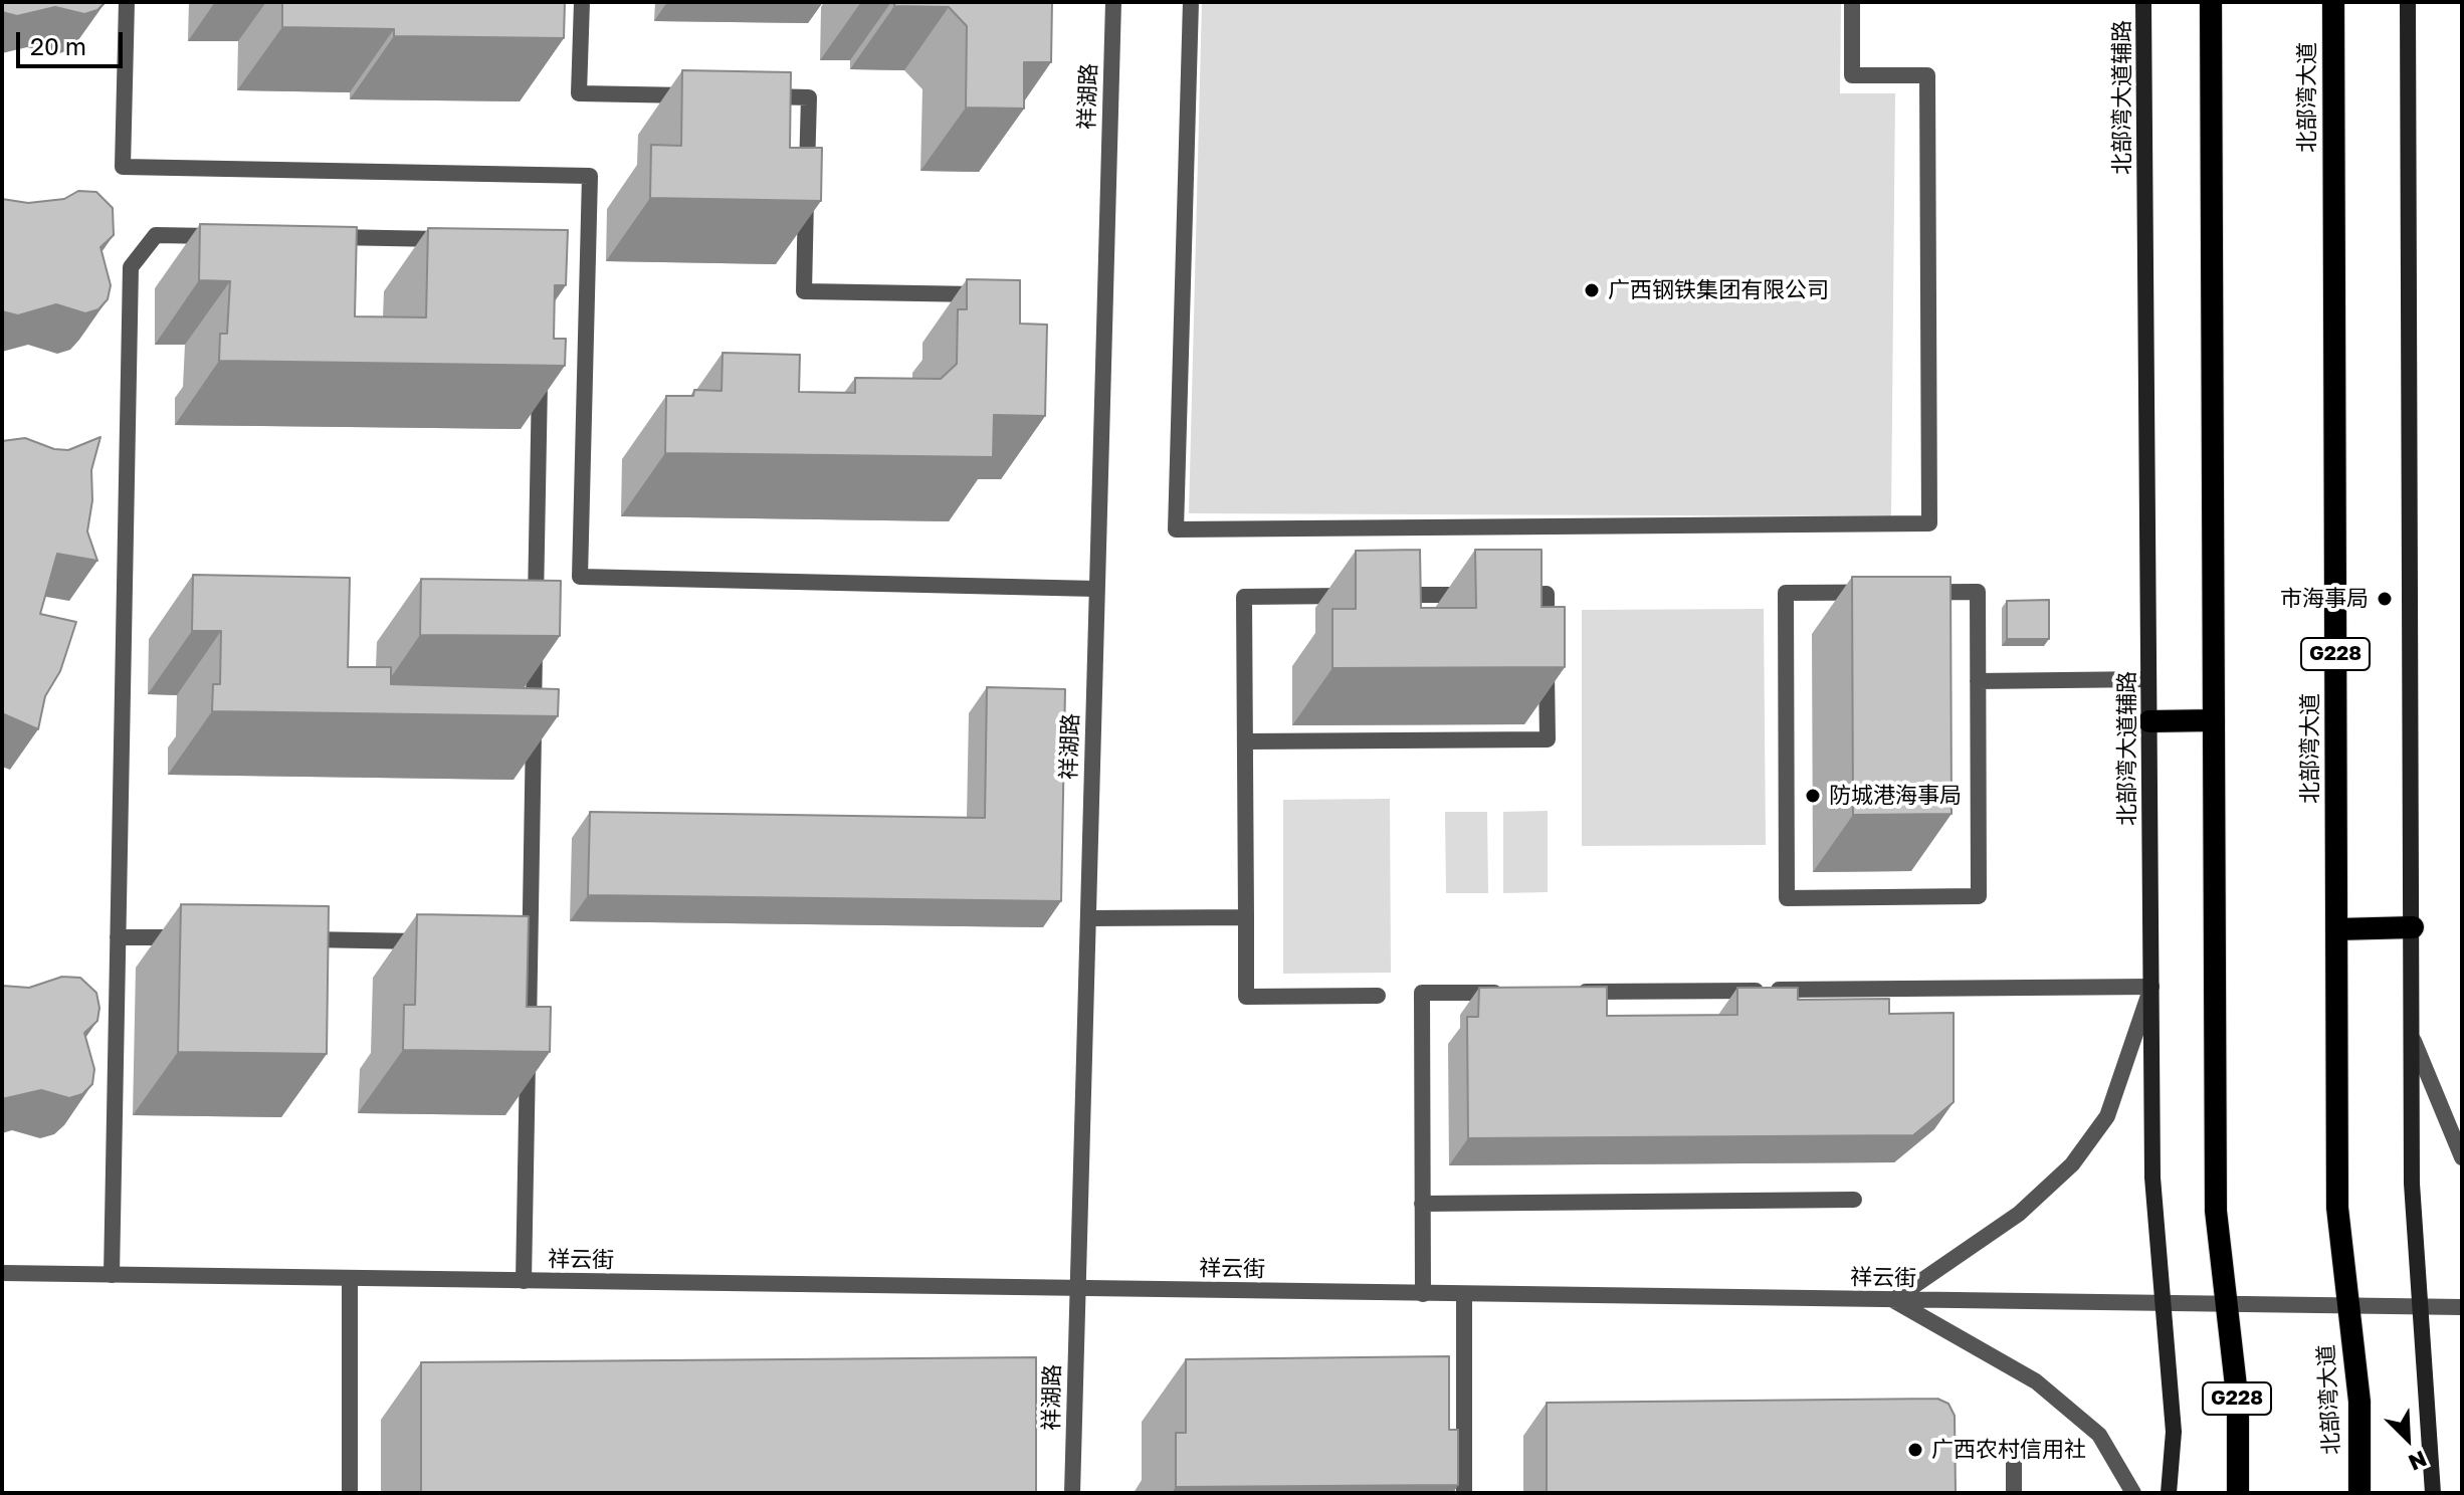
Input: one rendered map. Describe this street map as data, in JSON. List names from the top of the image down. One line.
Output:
{"streets":{"highway":["北部湾大道","G228"],"main road":["北部湾大道辅路"],"street":["祥湖路","祥云街"]},"crossings":[["祥湖路","祥云街"],["北部湾大道辅路","祥云街"],["北部湾大道","祥云街"],["G228","祥云街"]],"places":["广西钢铁集团有限公司","市海事局","防城港海事局","广西农村信用社"],"scale_bar":"20 m","north":"bottom right"}
